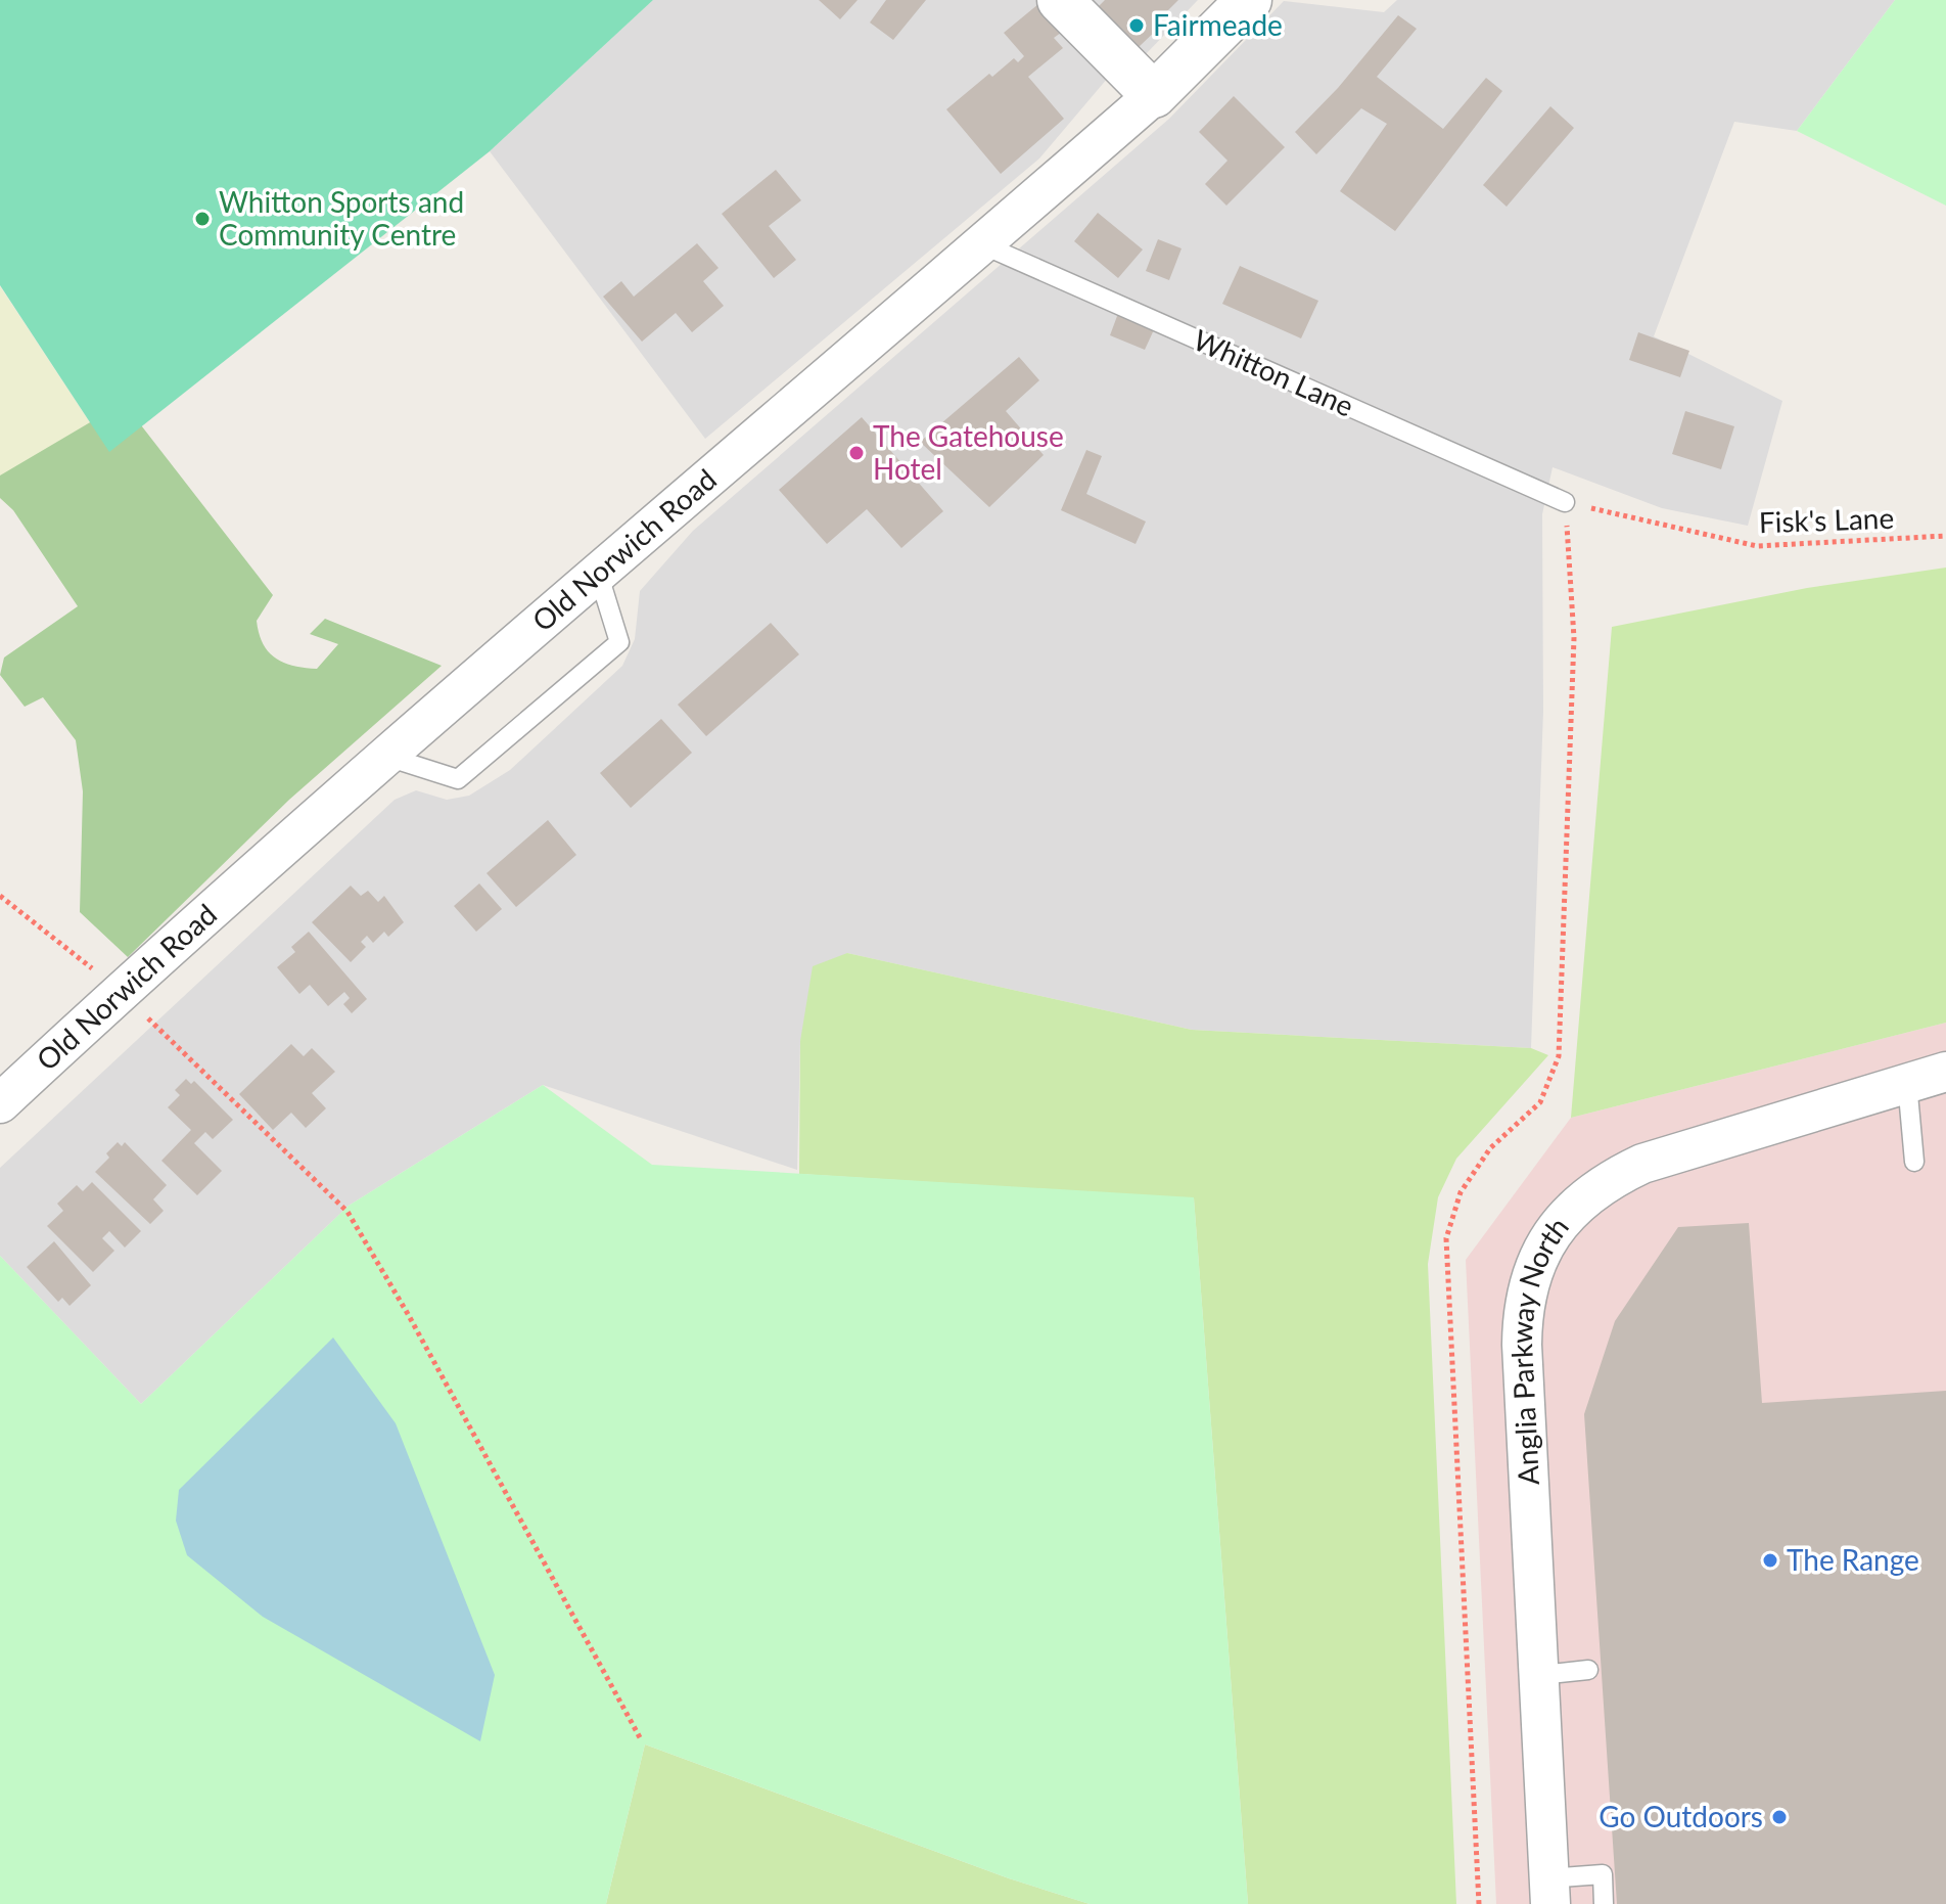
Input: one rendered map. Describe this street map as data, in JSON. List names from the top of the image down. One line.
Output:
{"streets":{"street":["Old Norwich Road","Anglia Parkway North"],"lane":["Whitton Lane"],"path":["Fisk's Lane"]},"crossings":[["Whitton Lane","Fisk's Lane"],["Whitton Lane","Old Norwich Road"]],"places":["Fairmeade","Whitton Sports and Community Centre","The Gatehouse Hotel","The Range","Go Outdoors"]}
